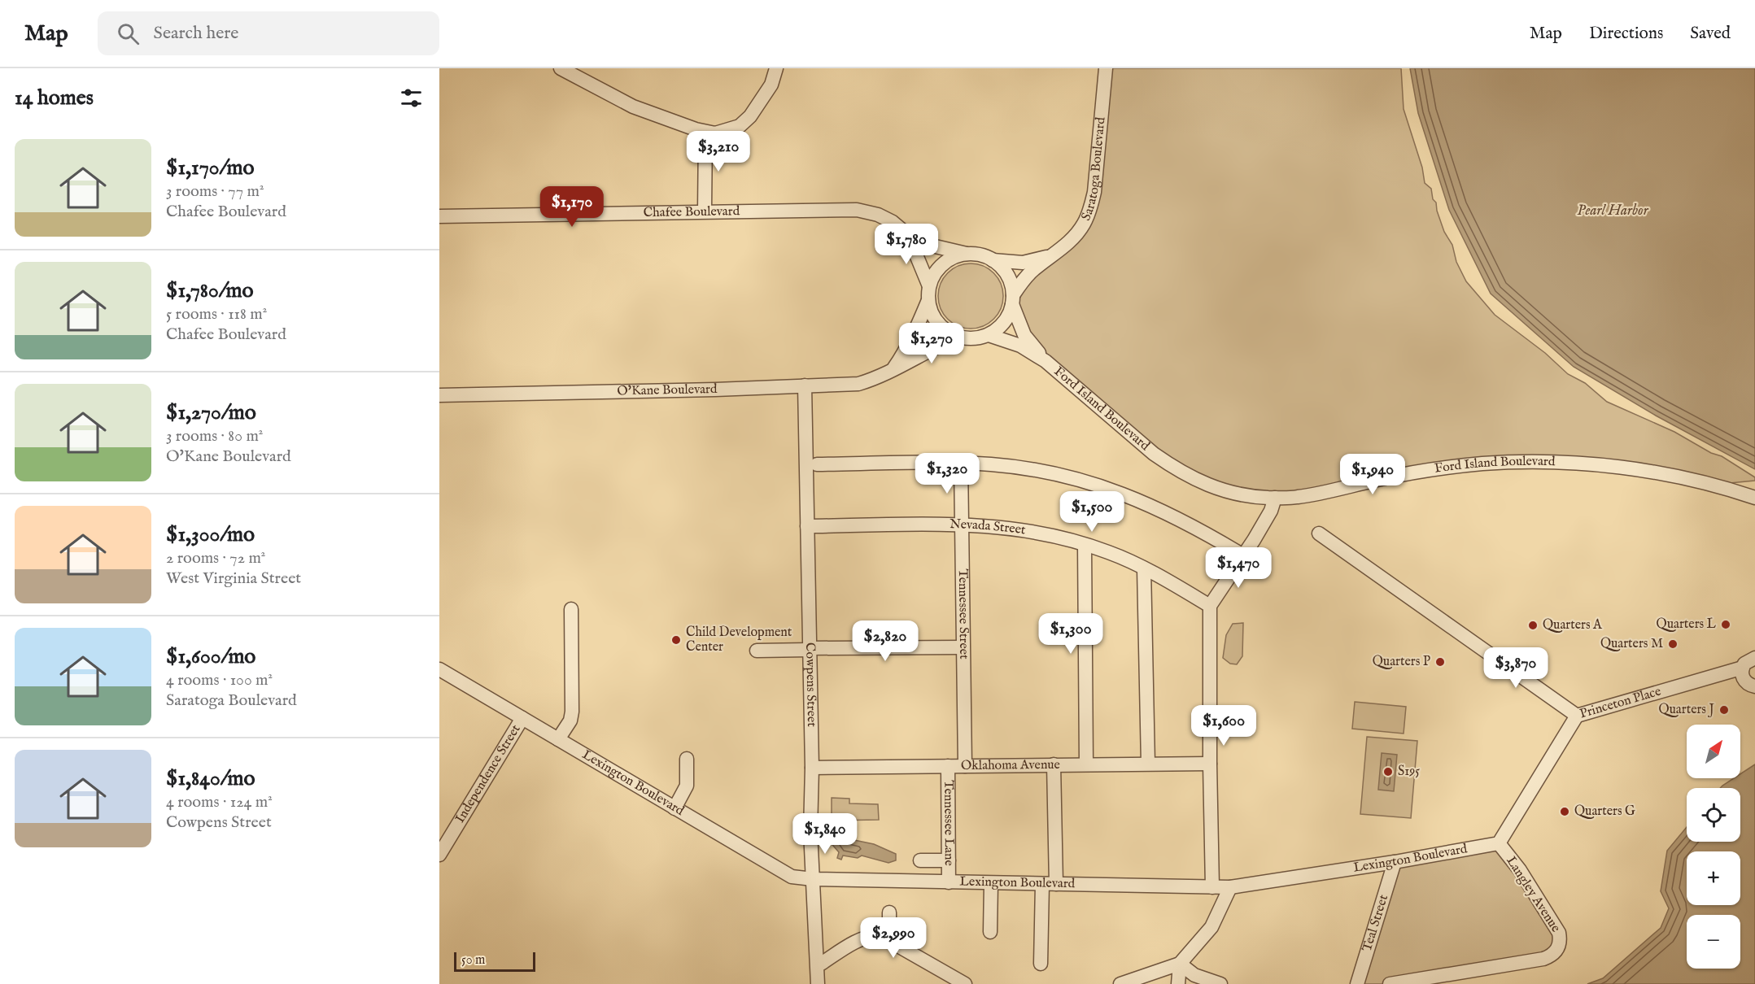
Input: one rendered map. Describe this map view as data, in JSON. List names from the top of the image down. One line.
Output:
{"streets":{"street":["Saratoga Boulevard","Chafee Boulevard","O'Kane Boulevard","Ford Island Boulevard","Nevada Street","Tennessee Street","Cowpens Street","Princeton Place","Oklahoma Avenue","Independence Street","Lexington Boulevard","Tennessee Lane","Langley Avenue","Teal Street"]},"crossings":[["Saratoga Boulevard","Chafee Boulevard"],["Saratoga Boulevard","O'Kane Boulevard"],["Saratoga Boulevard","Ford Island Boulevard"],["Chafee Boulevard","O'Kane Boulevard"],["Chafee Boulevard","Ford Island Boulevard"],["O'Kane Boulevard","Ford Island Boulevard"],["O'Kane Boulevard","Cowpens Street"],["Nevada Street","Tennessee Street"],["Nevada Street","Cowpens Street"],["Tennessee Street","Oklahoma Avenue"],["Cowpens Street","Oklahoma Avenue"],["Cowpens Street","Lexington Boulevard"],["Oklahoma Avenue","Tennessee Lane"],["Independence Street","Lexington Boulevard"],["Lexington Boulevard","Tennessee Lane"],["Lexington Boulevard","Langley Avenue"],["Lexington Boulevard","Teal Street"]],"water":["Pearl Harbor"],"places":["Quarters L","Quarters A","Child Development Center","Quarters M","Quarters P","Quarters J","S195","Quarters G"],"scale_bar":"50 m","north":"top right","page":{"header":"Map","search":"Search here","nav":["Map","Directions","Saved"],"heading":"14 homes","list":[{"name":"$1,170/mo","note":"3 rooms · 77 m² · Chafee Boulevard"},{"name":"$1,780/mo","note":"5 rooms · 118 m² · Chafee Boulevard"},{"name":"$1,270/mo","note":"3 rooms · 80 m² · O'Kane Boulevard"},{"name":"$1,300/mo","note":"2 rooms · 72 m² · West Virginia Street"},{"name":"$1,600/mo","note":"4 rooms · 100 m² · Saratoga Boulevard"},{"name":"$1,840/mo","note":"4 rooms · 124 m² · Cowpens Street"}],"price":["$3,210","$1,170","$1,780","$1,270","$1,320","$1,940","$1,500","$1,470","$1,300","$2,820","$3,870","$1,600","$1,840","$2,990"],"map_buttons":["+","−"],"scale":"50 m"}}
